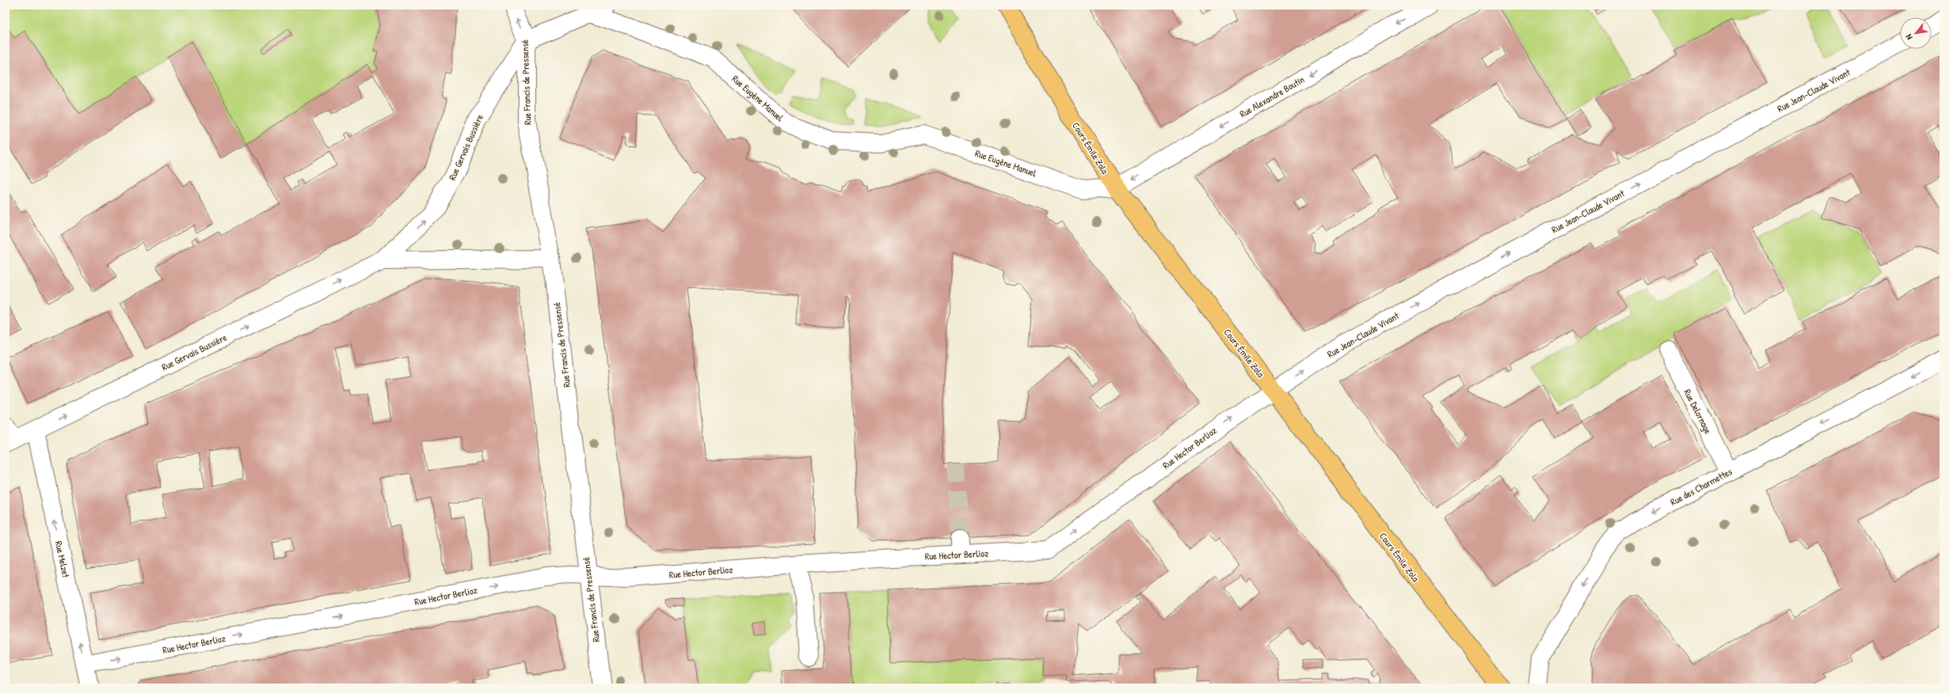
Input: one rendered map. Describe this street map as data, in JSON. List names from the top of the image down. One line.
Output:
{"streets":{"main road":["Cours Émile Zola"],"street":["Rue Francis de Pressensé","Rue Jean-Claude Vivant","Rue Alexandre Boutin","Rue Eugène Manuel","Rue Gervais Bussière","Rue Delornage","Rue Hector Berlioz","Rue des Charmettes","Rue Melzet"]},"crossings":[["Rue Francis de Pressensé","Rue Gervais Bussière"],["Rue Francis de Pressensé","Rue Hector Berlioz"],["Rue Jean-Claude Vivant","Cours Émile Zola"],["Rue Jean-Claude Vivant","Rue Hector Berlioz"],["Rue Alexandre Boutin","Rue Eugène Manuel"],["Rue Alexandre Boutin","Cours Émile Zola"],["Rue Eugène Manuel","Cours Émile Zola"],["Rue Gervais Bussière","Rue Melzet"],["Cours Émile Zola","Rue Hector Berlioz"],["Rue Delornage","Rue des Charmettes"],["Rue Hector Berlioz","Rue Melzet"]],"one_way":["Rue Jean-Claude Vivant","Rue Alexandre Boutin","Rue Gervais Bussière","Rue Hector Berlioz","Rue des Charmettes","Rue Melzet"],"north":"bottom left"}
